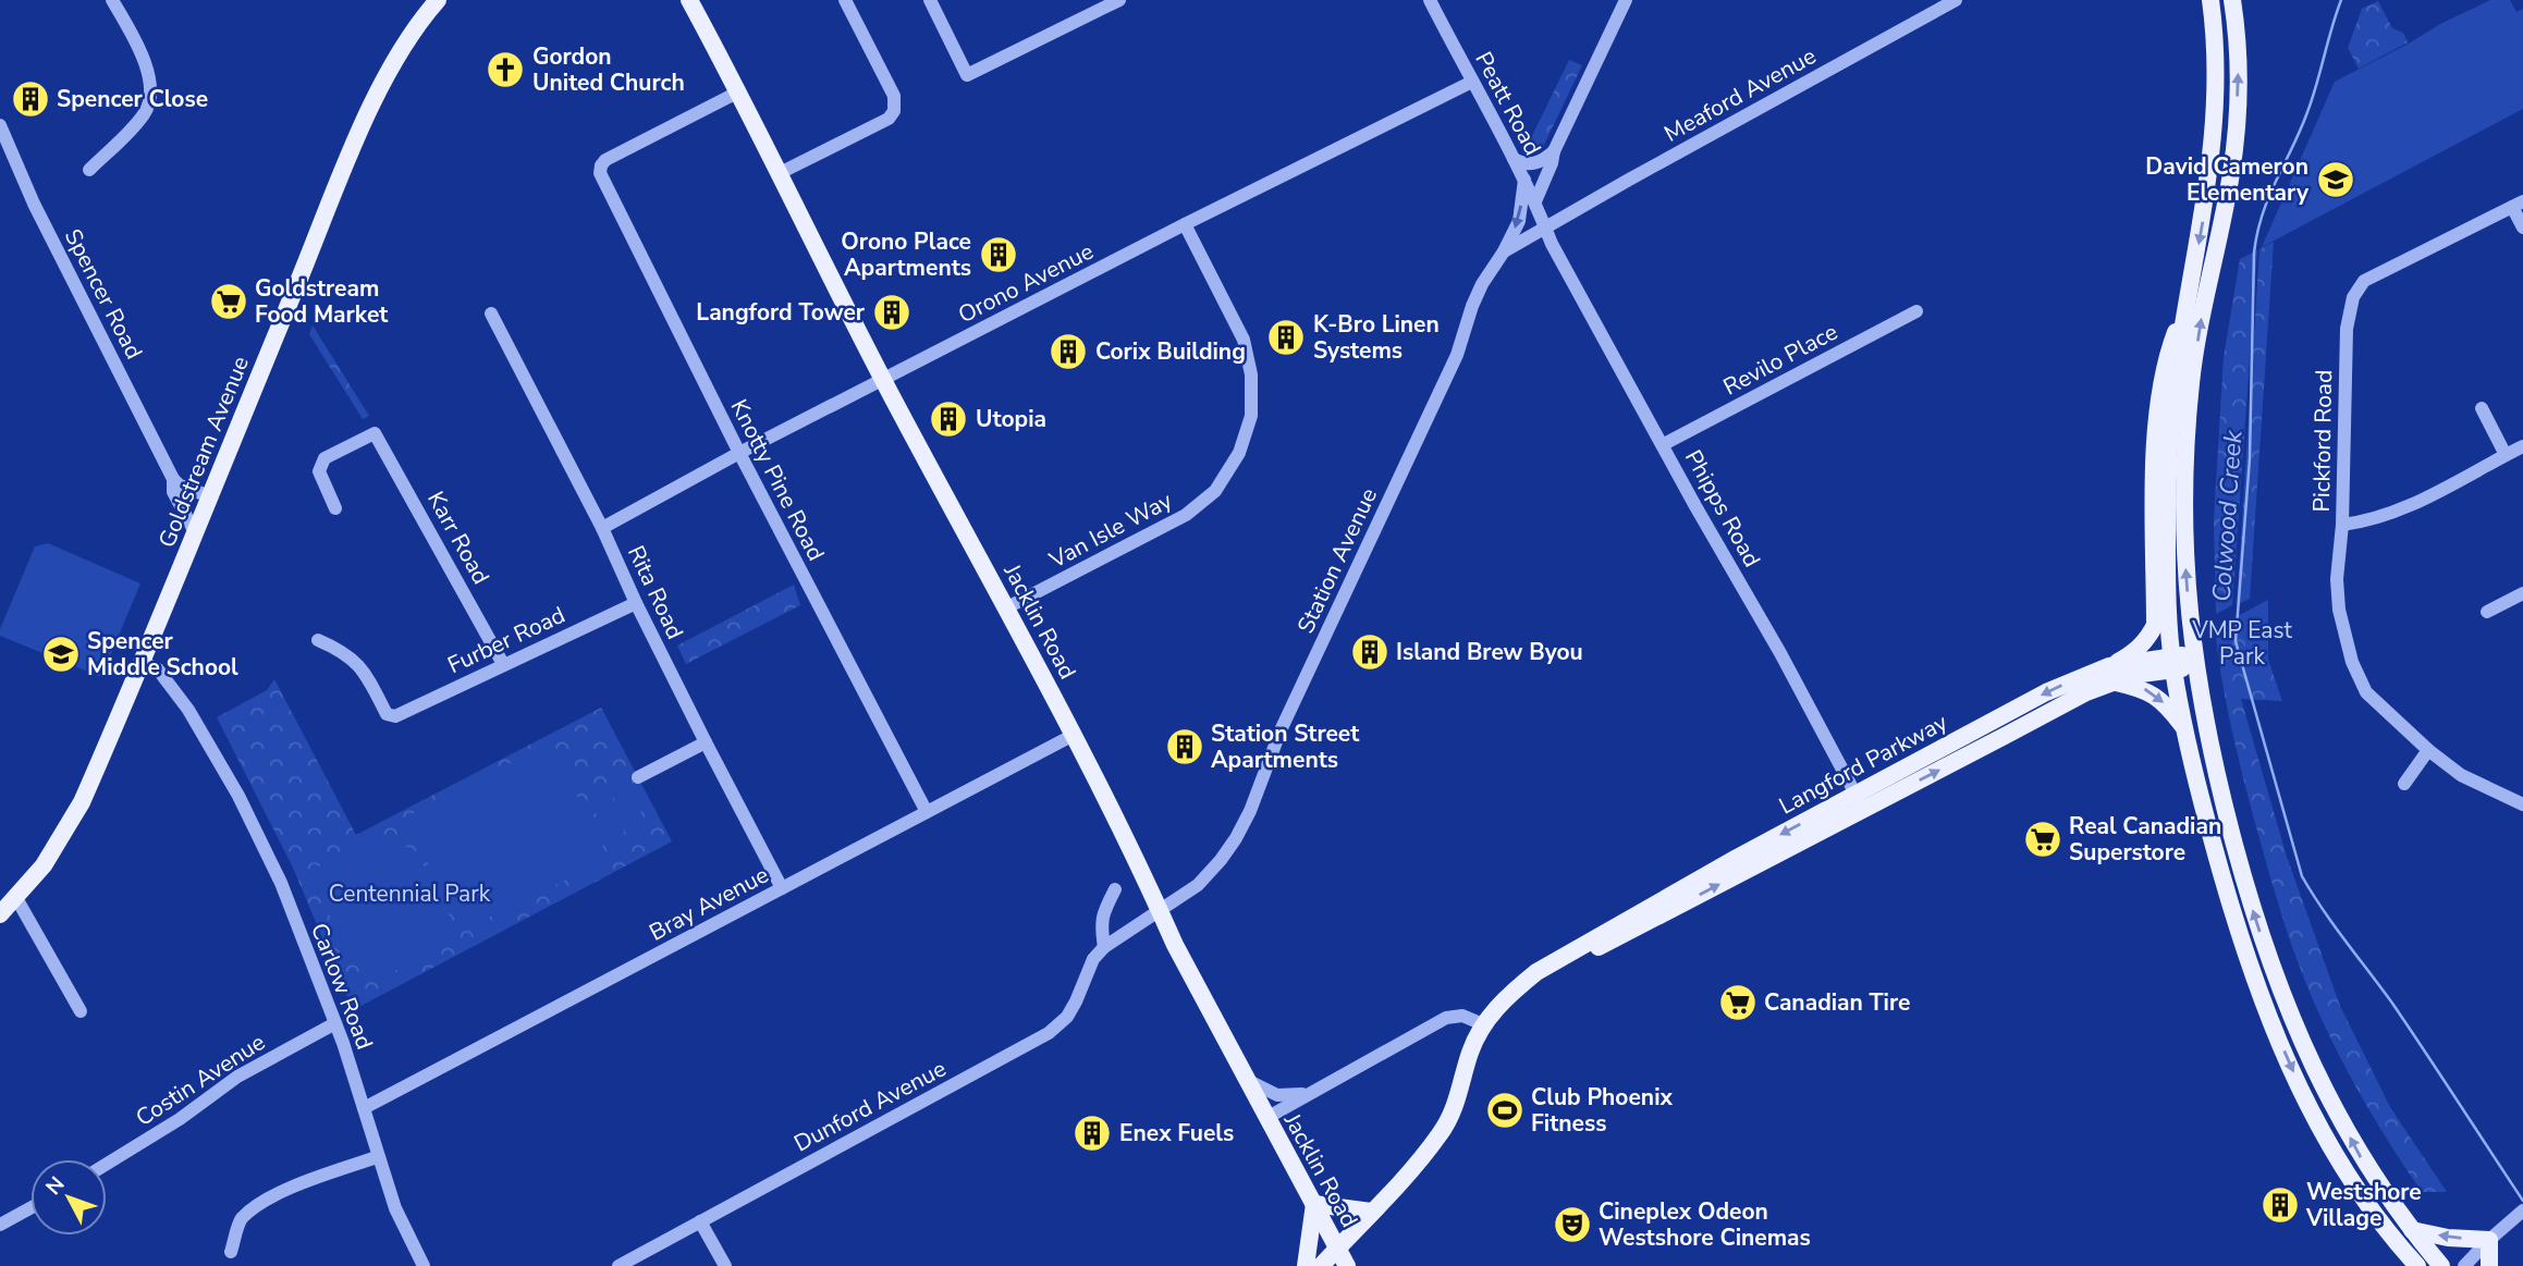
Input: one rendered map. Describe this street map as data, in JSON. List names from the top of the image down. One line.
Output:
{"streets":{"main road":["Goldstream Avenue","Jacklin Road","Langford Parkway"],"street":["Meaford Avenue","Peatt Road","Orono Avenue","Spencer Road","Revilo Place","Pickford Road","Knotty Pine Road","Phipps Road","Van Isle Way","Karr Road","Station Avenue","Rita Road","Furber Road","Bray Avenue","Carlow Road","Costin Avenue","Dunford Avenue"]},"crossings":[["Meaford Avenue","Peatt Road"],["Meaford Avenue","Phipps Road"],["Meaford Avenue","Station Avenue"],["Peatt Road","Orono Avenue"],["Peatt Road","Phipps Road"],["Peatt Road","Station Avenue"],["Orono Avenue","Knotty Pine Road"],["Orono Avenue","Van Isle Way"],["Orono Avenue","Rita Road"],["Orono Avenue","Jacklin Road"],["Spencer Road","Goldstream Avenue"],["Revilo Place","Phipps Road"],["Goldstream Avenue","Carlow Road"],["Knotty Pine Road","Jacklin Road"],["Knotty Pine Road","Bray Avenue"],["Phipps Road","Station Avenue"],["Phipps Road","Langford Parkway"],["Van Isle Way","Jacklin Road"],["Karr Road","Furber Road"],["Station Avenue","Jacklin Road"],["Station Avenue","Dunford Avenue"],["Rita Road","Furber Road"],["Rita Road","Bray Avenue"],["Jacklin Road","Langford Parkway"],["Jacklin Road","Bray Avenue"],["Jacklin Road","Dunford Avenue"],["Bray Avenue","Carlow Road"],["Carlow Road","Costin Avenue"]],"water":["Colwood Creek"],"parks":["VMP East Park","Centennial Park"],"places":{"church":["Gordon United Church"],"building":["Spencer Close","Orono Place Apartments","Langford Tower","K-Bro Linen Systems","Corix Building","Utopia","Island Brew Byou","Station Street Apartments","Enex Fuels","Westshore Village"],"school or university":["David Cameron Elementary","Spencer Middle School"],"supermarket":["Goldstream Food Market","Real Canadian Superstore","Canadian Tire"],"sports":["Club Phoenix Fitness"],"theatre":["Cineplex Odeon Westshore Cinemas"]},"north":"top left"}
